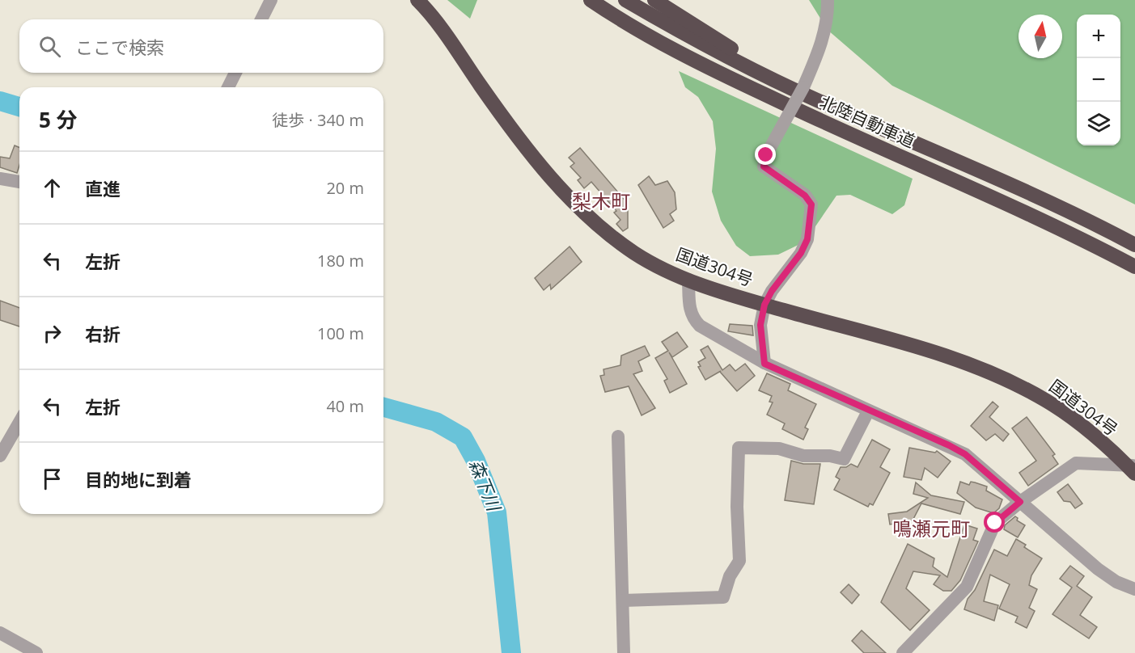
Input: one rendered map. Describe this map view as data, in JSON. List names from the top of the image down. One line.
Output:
{"streets":{"highway":["北陸自動車道","国道304号"]},"districts":["梨木町","鳴瀬元町"],"water":["森下川"],"north":"top","page":{"map_buttons":["+","−"],"search":"ここで検索","heading":["5 分","徒歩 · 340 m"],"list":[["直進","20 m"],["左折","180 m"],["右折","100 m"],["左折","40 m"],"目的地に到着"]}}
